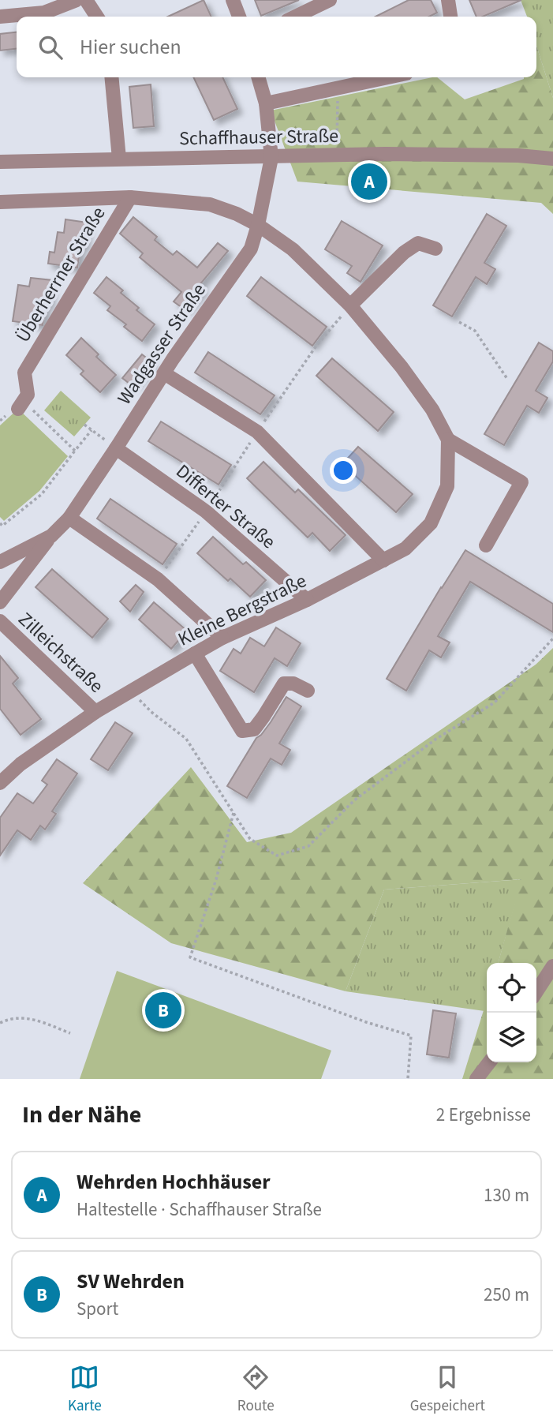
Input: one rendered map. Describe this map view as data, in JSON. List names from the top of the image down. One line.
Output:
{"streets":{"street":["Schaffhauser Straße","Überherrner Straße","Wadgasser Straße","Differter Straße","Kleine Bergstraße","Zilleichstraße"]},"crossings":[["Schaffhauser Straße","Wadgasser Straße"],["Überherrner Straße","Kleine Bergstraße"],["Wadgasser Straße","Differter Straße"],["Wadgasser Straße","Kleine Bergstraße"],["Differter Straße","Kleine Bergstraße"],["Kleine Bergstraße","Zilleichstraße"]],"page":{"search":"Hier suchen","pins":["A","B"],"heading":["In der Nähe","2 Ergebnisse"],"list":[{"mark":"A","name":"Wehrden Hochhäuser","note":"Haltestelle · Schaffhauser Straße","value":"130 m"},{"mark":"B","name":"SV Wehrden","note":"Sport","value":"250 m"}],"nav":["Karte","Route","Gespeichert"]}}
